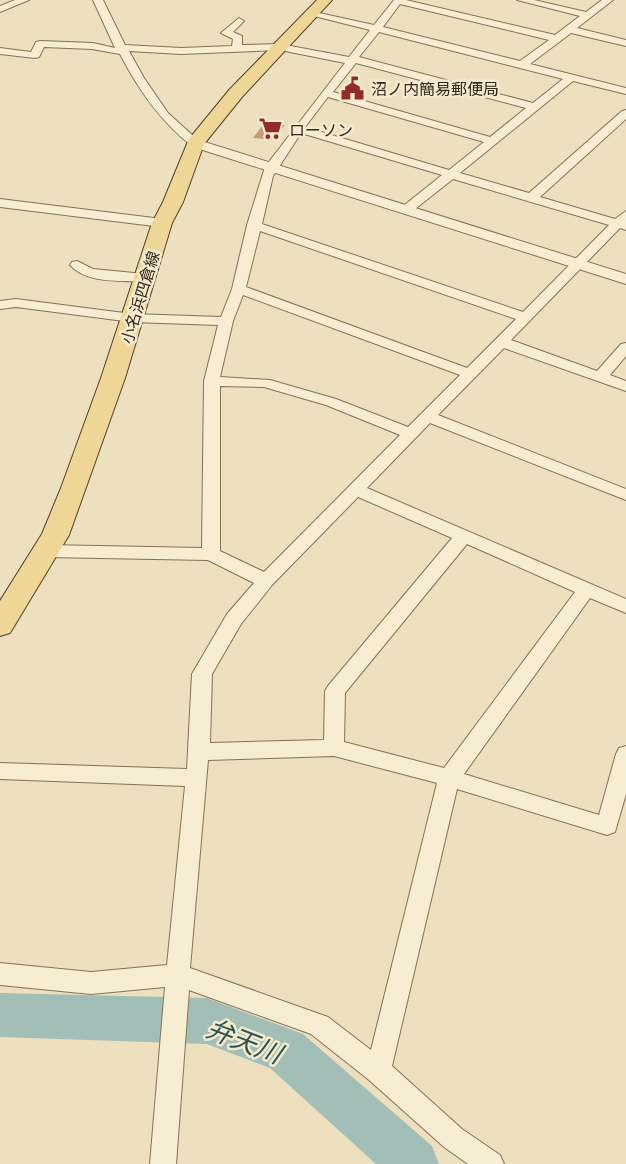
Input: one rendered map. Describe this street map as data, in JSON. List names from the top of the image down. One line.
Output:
{"streets":{"main road":["小名浜四倉線"]},"water":["弁天川"],"places":{"public building":["沼ノ内簡易郵便局"],"supermarket":["ローソン"]}}
